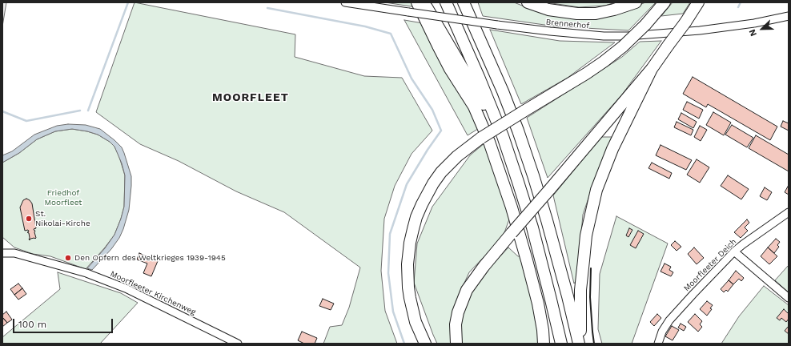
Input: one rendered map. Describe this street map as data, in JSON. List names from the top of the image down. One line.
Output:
{"streets":{"street":["Brennerhof","Moorfleeter Deich","Moorfleeter Kirchenweg"]},"districts":["MOORFLEET"],"parks":["Friedhof Moorfleet"],"places":["St. Nikolai-Kirche","Den Opfern des Weltkrieges 1939-1945"],"scale_bar":"100 m","north":"bottom left"}
